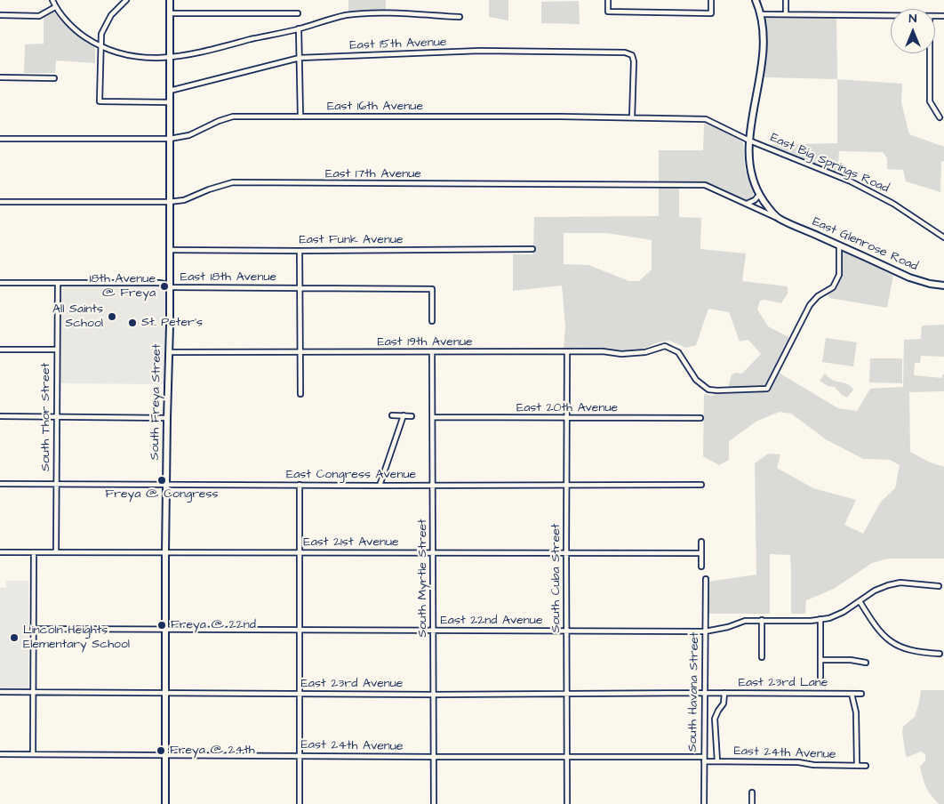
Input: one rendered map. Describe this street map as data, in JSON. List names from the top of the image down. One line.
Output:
{"streets":{"main road":["East Glenrose Road","South Freya Street"],"street":["East 15th Avenue","East 16th Avenue","East Big Springs Road","East 17th Avenue","East Funk Avenue","East 18th Avenue","East 19th Avenue","East 20th Avenue","South Thor Street","East Congress Avenue","East 21st Avenue","South Myrtle Street","South Cuba Street","East 22nd Avenue","East 23rd Lane","East 23rd Avenue","South Havana Street","East 24th Avenue"]},"crossings":[["East 15th Avenue","East 16th Avenue"],["East 15th Avenue","South Freya Street"],["East 16th Avenue","East Big Springs Road"],["East 16th Avenue","South Freya Street"],["East 17th Avenue","East Glenrose Road"],["East 17th Avenue","South Freya Street"],["East Funk Avenue","South Freya Street"],["East Glenrose Road","East 19th Avenue"],["East 18th Avenue","South Freya Street"],["East 18th Avenue","South Thor Street"],["East 19th Avenue","South Freya Street"],["East 19th Avenue","South Myrtle Street"],["East 19th Avenue","South Cuba Street"],["South Freya Street","East Congress Avenue"],["South Freya Street","East 21st Avenue"],["South Freya Street","East 22nd Avenue"],["South Freya Street","East 23rd Avenue"],["South Freya Street","East 24th Avenue"],["East 20th Avenue","South Myrtle Street"],["East 20th Avenue","South Cuba Street"],["South Thor Street","East Congress Avenue"],["South Thor Street","East 21st Avenue"],["East Congress Avenue","South Myrtle Street"],["East Congress Avenue","South Cuba Street"],["East 21st Avenue","South Myrtle Street"],["East 21st Avenue","South Cuba Street"],["South Myrtle Street","East 22nd Avenue"],["South Myrtle Street","East 23rd Avenue"],["South Myrtle Street","East 24th Avenue"],["South Cuba Street","East 22nd Avenue"],["South Cuba Street","East 23rd Avenue"],["South Cuba Street","East 24th Avenue"],["East 22nd Avenue","South Havana Street"],["East 23rd Lane","East 23rd Avenue"],["East 23rd Lane","South Havana Street"],["East 23rd Avenue","South Havana Street"],["South Havana Street","East 24th Avenue"]],"places":["18th Avenue @ Freya","All Saints School","St. Peter's","Freya @ Congress","Freya @ 22nd","Lincoln Heights Elementary School","Freya @ 24th"],"north":"top"}
